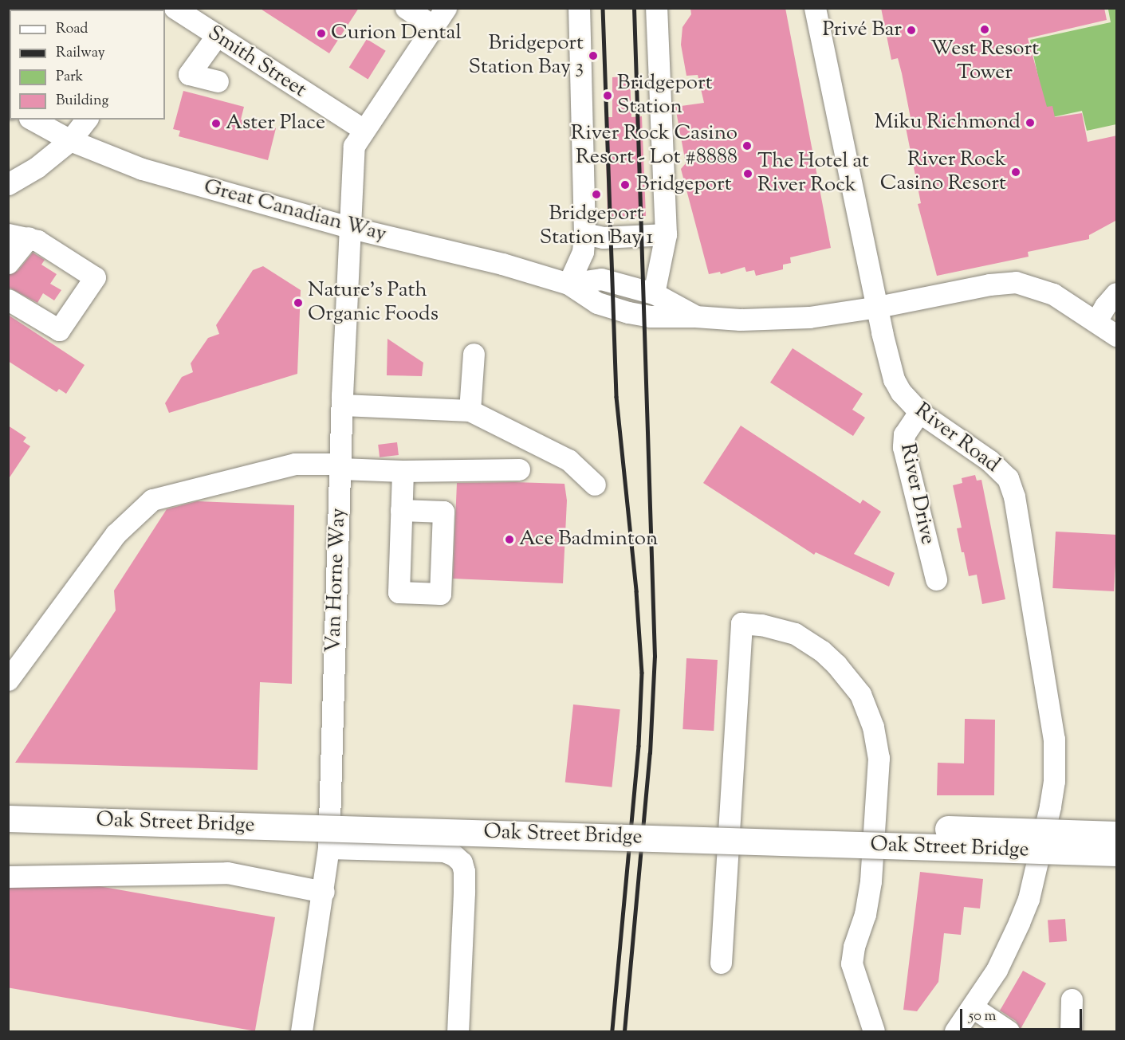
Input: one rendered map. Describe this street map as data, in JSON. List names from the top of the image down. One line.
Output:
{"streets":{"highway":["Oak Street Bridge"],"street":["Smith Street","Great Canadian Way","River Road","River Drive","Van Horne Way"]},"crossings":[["Smith Street","Van Horne Way"],["Great Canadian Way","River Road"],["Great Canadian Way","Van Horne Way"],["River Road","River Drive"]],"places":["West Resort Tower","Privé Bar","Curion Dental","Bridgeport Station Bay 3","Bridgeport Station","Miku Richmond","Aster Place","River Rock Casino Resort - Lot #8888","River Rock Casino Resort","The Hotel at River Rock","Bridgeport","Bridgeport Station Bay 1","Nature's Path Organic Foods","Ace Badminton"],"legend":["Road","Railway","Park","Building"],"scale_bar":"50 m"}
